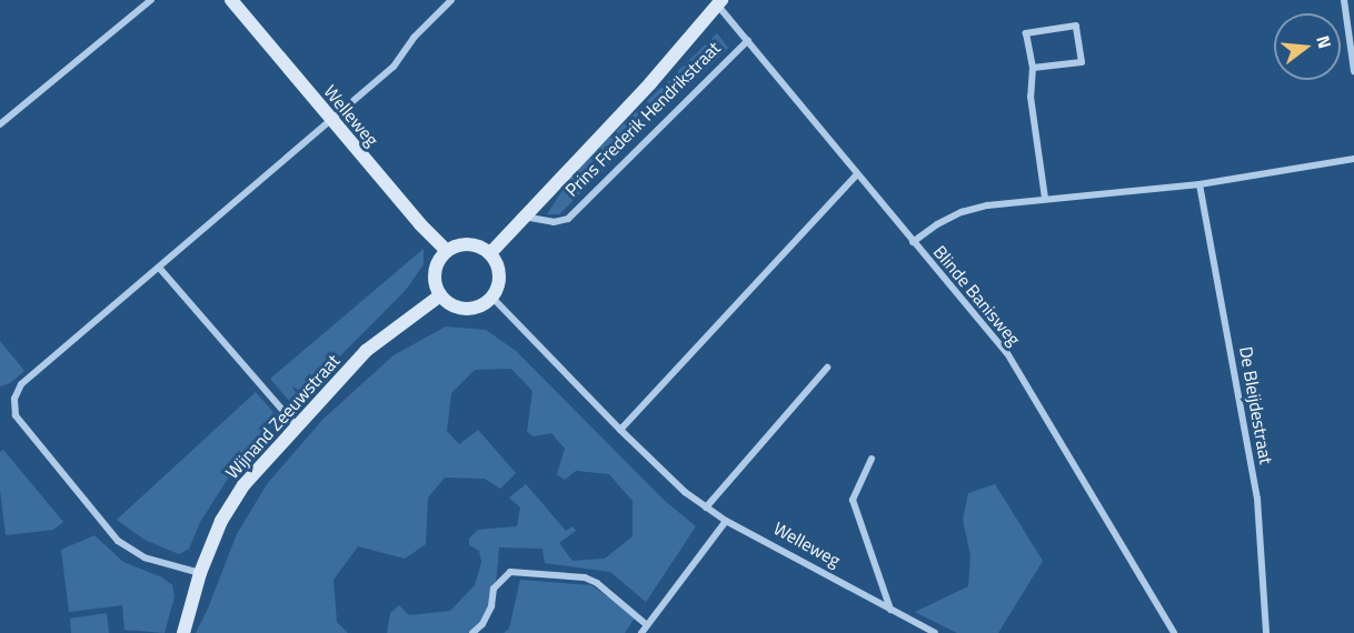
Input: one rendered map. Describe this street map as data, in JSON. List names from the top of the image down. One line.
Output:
{"streets":{"main road":["Welleweg","Prins Frederik Hendrikstraat","Wijnand Zeeuwstraat"],"street":["Blinde Banisweg","De Bleijdestraat"]},"crossings":[["Welleweg","Prins Frederik Hendrikstraat"],["Welleweg","Wijnand Zeeuwstraat"],["Prins Frederik Hendrikstraat","Blinde Banisweg"],["Prins Frederik Hendrikstraat","Wijnand Zeeuwstraat"]],"north":"right"}
